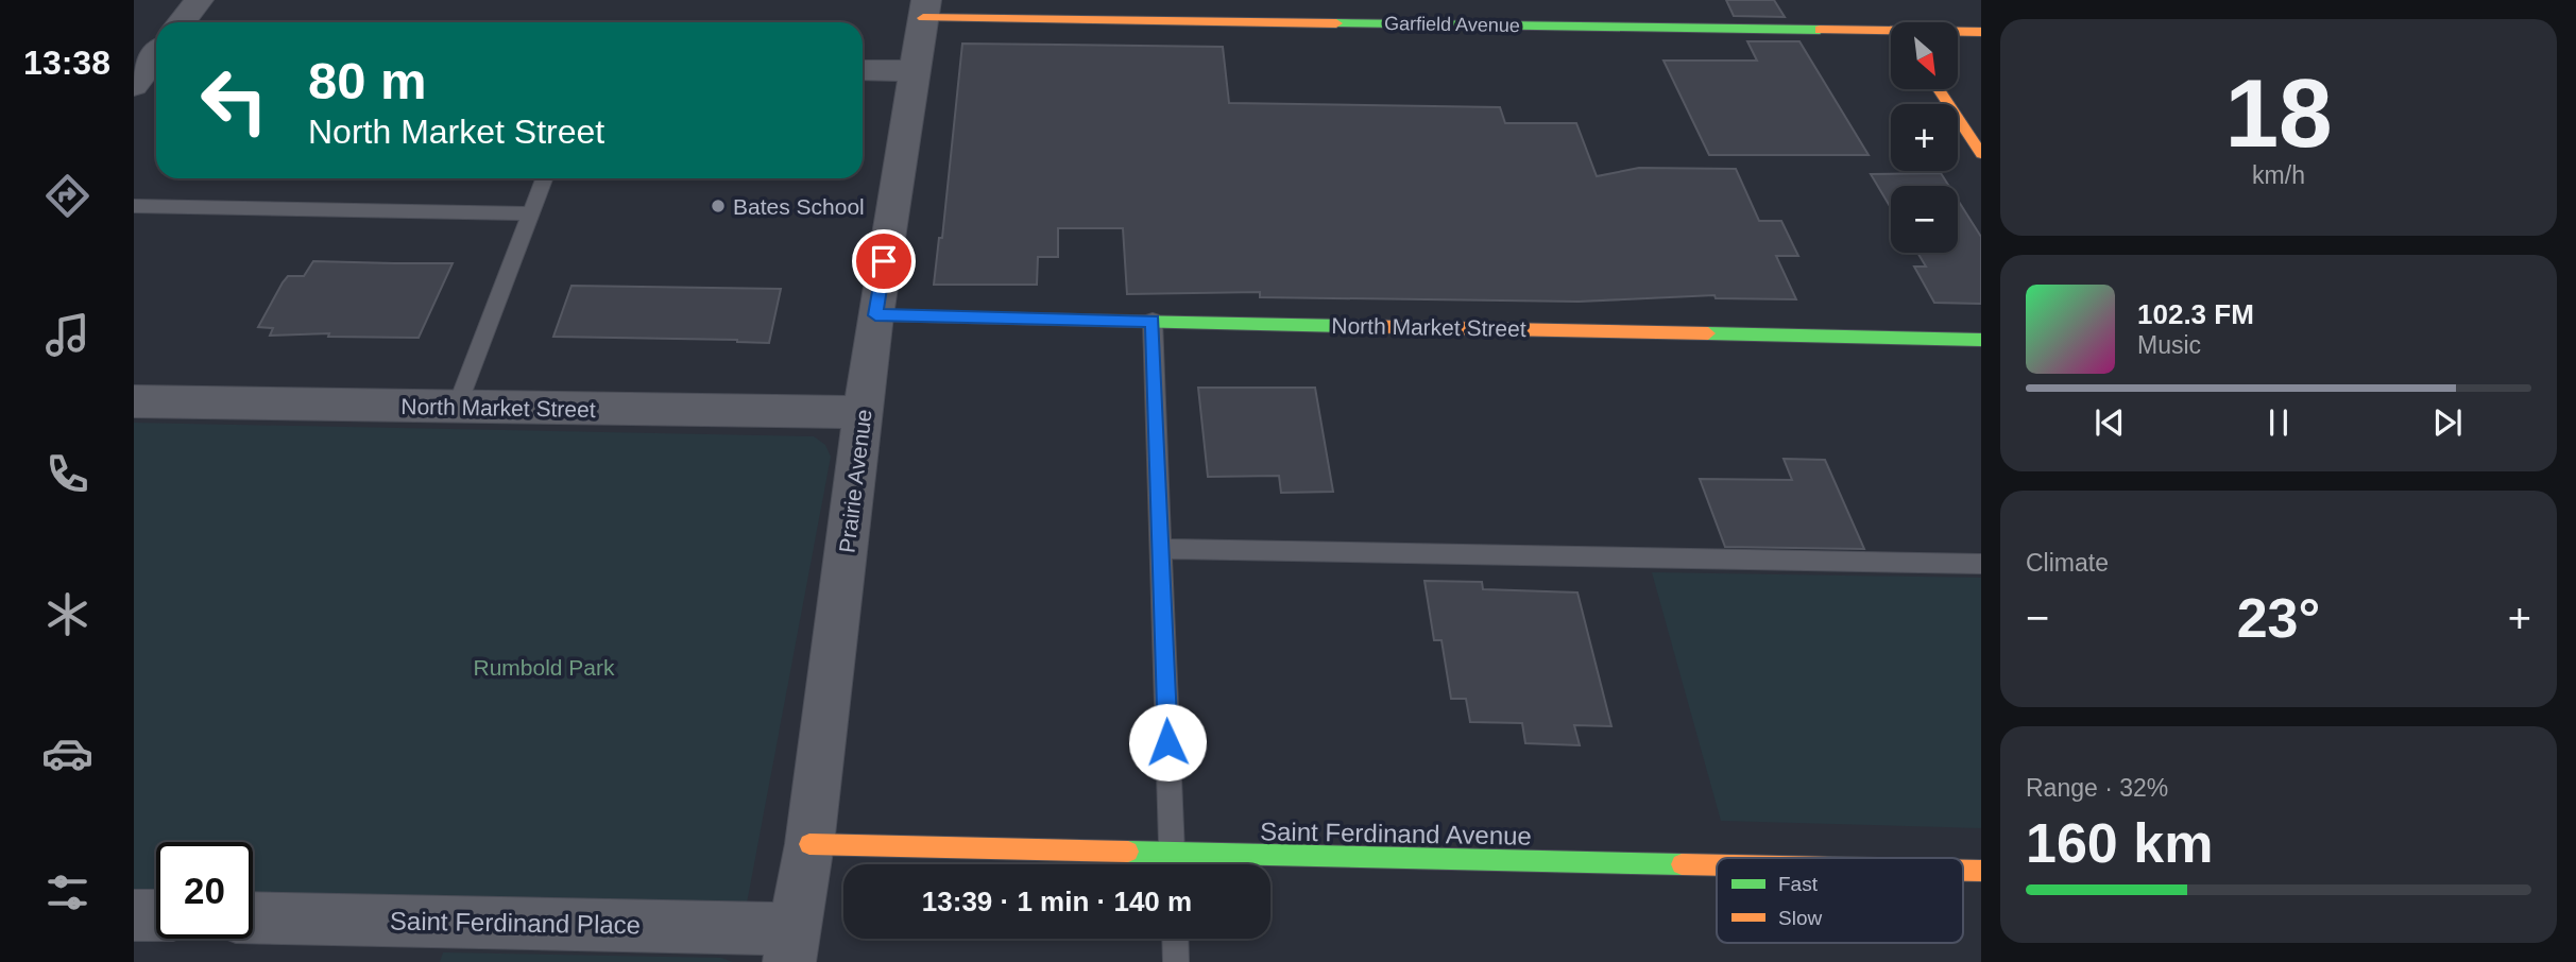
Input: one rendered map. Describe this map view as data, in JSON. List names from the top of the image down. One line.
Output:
{"streets":{"street":["Garfield Avenue","North Market Street","Prairie Avenue","Saint Ferdinand Avenue","Saint Ferdinand Place"]},"crossings":[["Garfield Avenue","Prairie Avenue"],["North Market Street","Prairie Avenue"],["Prairie Avenue","Saint Ferdinand Avenue"],["Prairie Avenue","Saint Ferdinand Place"]],"parks":["Rumbold Park"],"places":["Bates School"],"legend":["Fast","Slow"],"north":"bottom right","page":{"tabs":"13:38","tile":[["18","km/h"],"Climate",["Range · 32%","160 km"]],"map_buttons":["+","−"],"turn":["80 m","North Market Street"],"song":["102.3 FM","Music"],"heat":["−","23°","+"],"limit":"20","trip":"13:39 · 1 min · 140 m"}}
